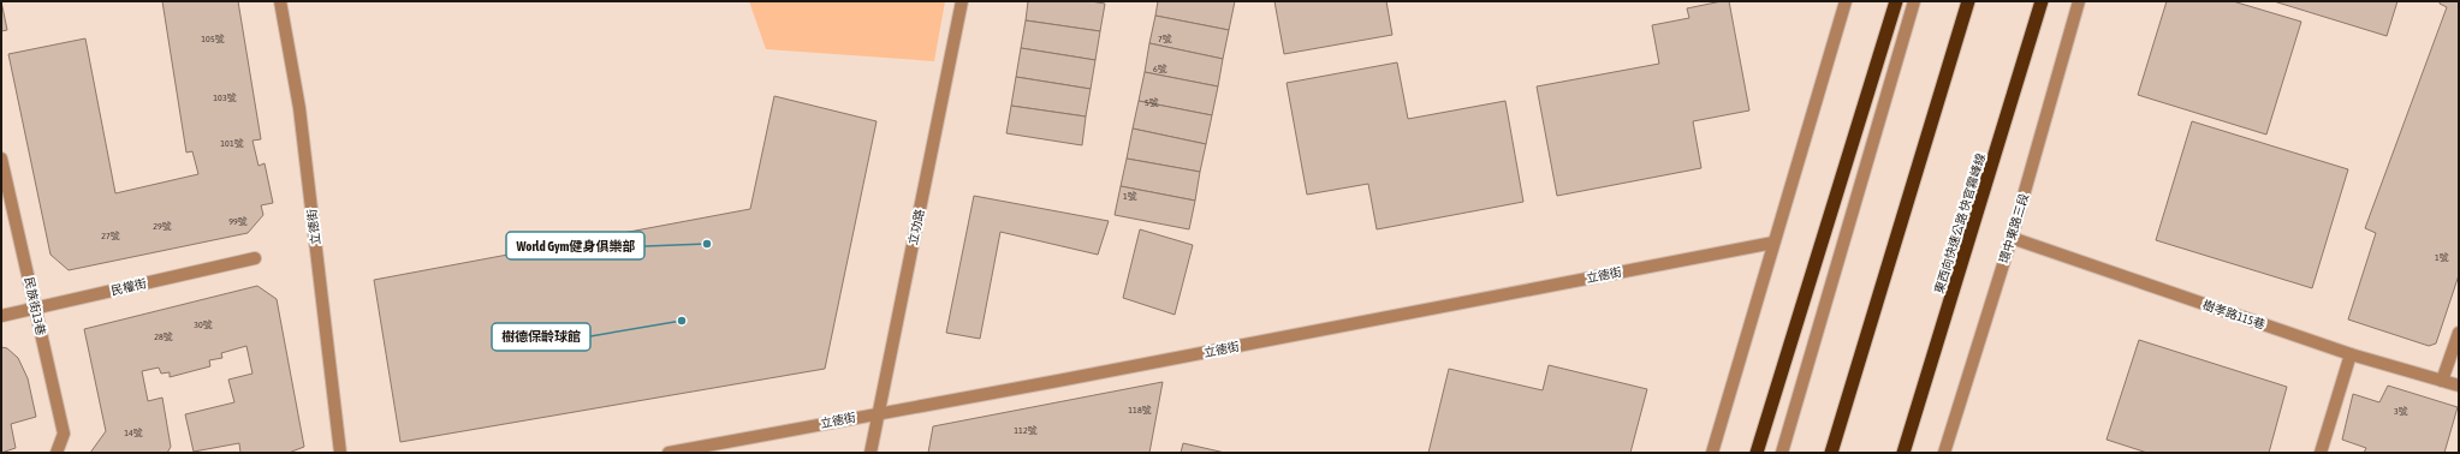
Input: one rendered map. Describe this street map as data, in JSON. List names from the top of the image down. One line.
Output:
{"streets":{"highway":["東西向快速公路 快官霧峰線"],"street":["立德街","立功路","環中東路三段","民權街","民族街13巷","樹孝路115巷"]},"crossings":[["立德街","立功路"],["環中東路三段","樹孝路115巷"],["民權街","民族街13巷"]],"places":["World Gym健身俱樂部","樹德保齡球館"],"house_numbers":["105號","7號","6號","103號","5號","101號","1號","99號","29號","27號","1號","30號","28號","118號","3號","112號","14號"]}
